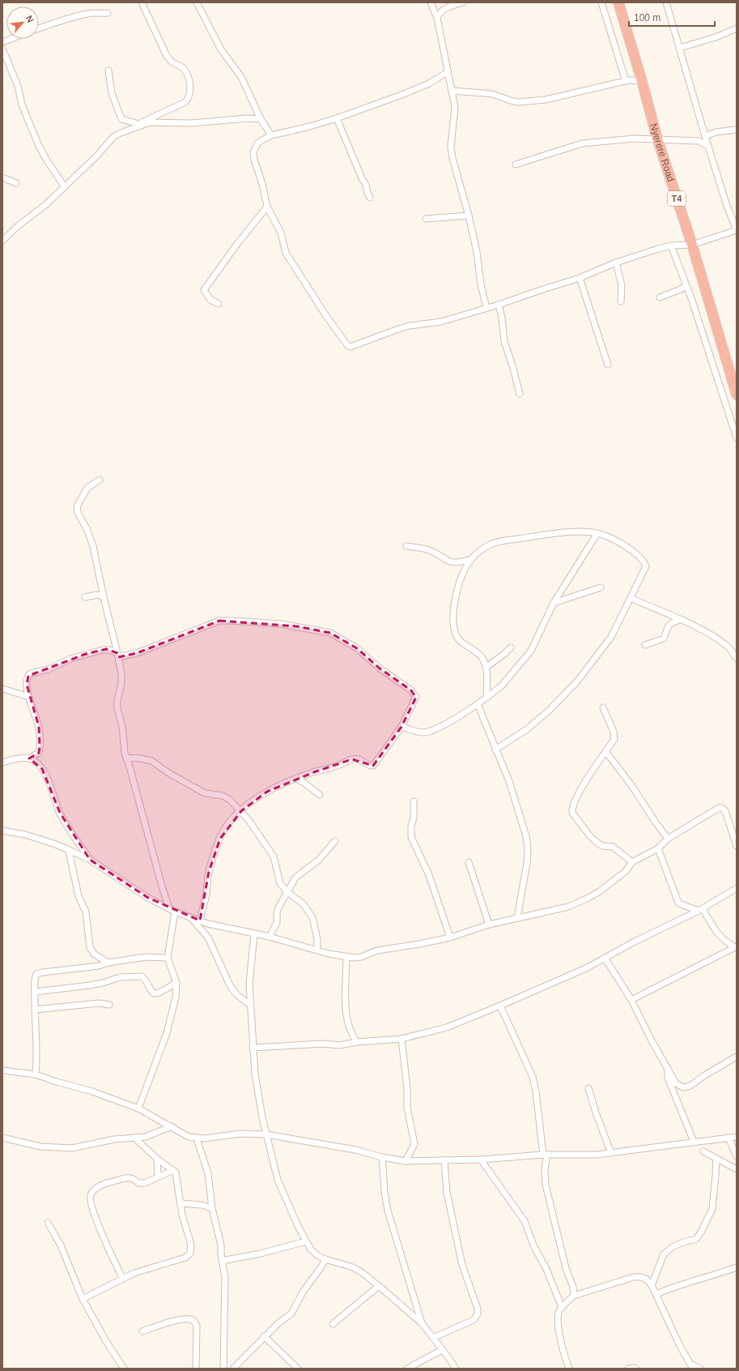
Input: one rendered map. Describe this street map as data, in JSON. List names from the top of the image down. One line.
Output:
{"streets":{"highway":["Nyerere Road","T4"]},"scale_bar":"100 m","north":"top right"}
